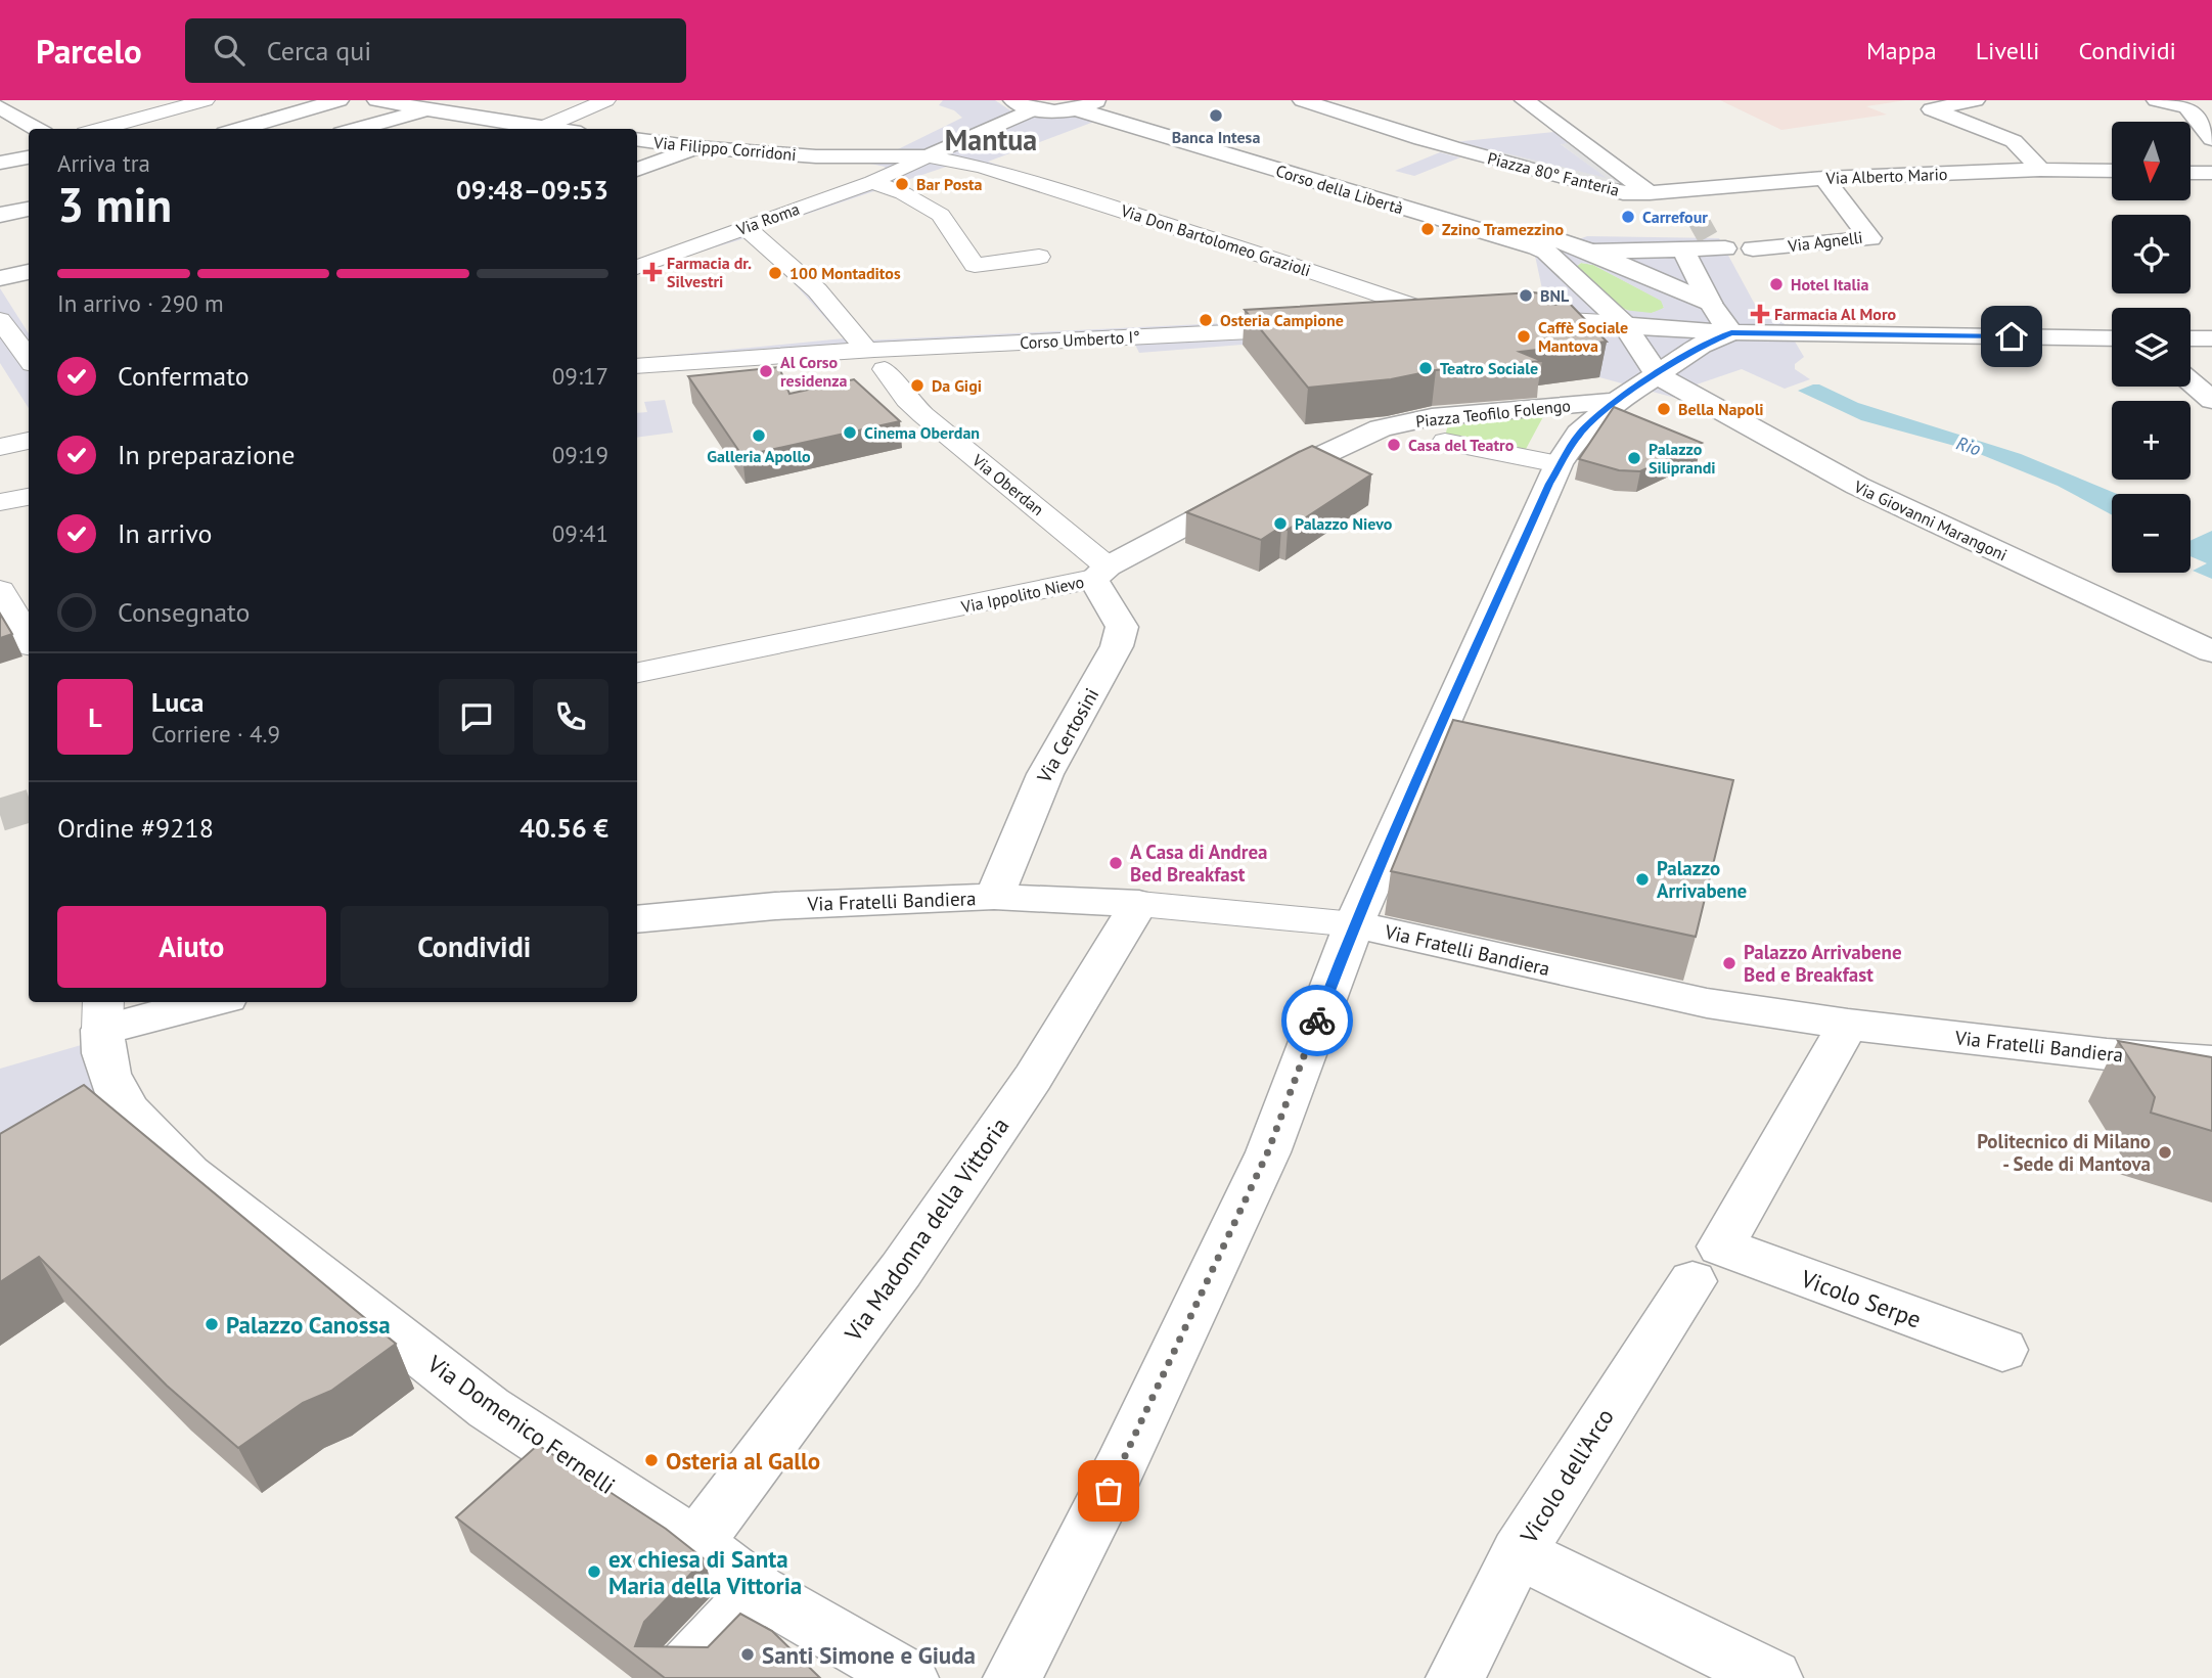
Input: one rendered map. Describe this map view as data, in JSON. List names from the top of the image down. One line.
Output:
{"streets":{"street":["Via Filippo Corridoni","Piazza 80° Fanteria","Via Alberto Mario","Corso della Libertà","Via Roma","Via Don Bartolomeo Grazioli","Via Agnelli","Corso Umberto I°","Piazza Teofilo Folengo","Via Oberdan","Via Giovanni Marangoni","Via Ippolito Nievo","Via Certosini","Via Fratelli Bandiera","Via Madonna della Vittoria","Vicolo Serpe","Via Domenico Fernelli","Vicolo dell'Arco"]},"crossings":[["Via Filippo Corridoni","Via Roma"],["Via Filippo Corridoni","Via Don Bartolomeo Grazioli"],["Piazza 80° Fanteria","Via Alberto Mario"],["Via Alberto Mario","Via Agnelli"],["Via Roma","Via Don Bartolomeo Grazioli"],["Via Roma","Via Oberdan"],["Corso Umberto I°","Via Oberdan"],["Piazza Teofilo Folengo","Via Ippolito Nievo"],["Via Oberdan","Via Ippolito Nievo"],["Via Oberdan","Via Certosini"],["Via Ippolito Nievo","Via Certosini"],["Via Certosini","Via Fratelli Bandiera"],["Via Fratelli Bandiera","Via Madonna della Vittoria"],["Via Fratelli Bandiera","Vicolo dell'Arco"],["Via Madonna della Vittoria","Via Domenico Fernelli"],["Vicolo Serpe","Vicolo dell'Arco"]],"districts":["Mantua"],"water":["Rio"],"places":{"other":["Banca Intesa","Bar Posta","Carrefour","Zzino Tramezzino","100 Montaditos","Hotel Italia","BNL","Osteria Campione","Caffè Sociale Mantova","Teatro Sociale","Al Corso residenza","Da Gigi","Bella Napoli","Cinema Oberdan","Galleria Apollo","Casa del Teatro","Palazzo Siliprandi","Palazzo Nievo","A Casa di Andrea Bed Breakfast","Palazzo Arrivabene","Palazzo Arrivabene Bed e Breakfast","Politecnico di Milano - Sede di Mantova","Palazzo Canossa","Osteria al Gallo","ex chiesa di Santa Maria della Vittoria","Santi Simone e Giuda"],"health":["Farmacia dr. Silvestri","Farmacia Al Moro"]},"north":"bottom","page":{"header":"Parcelo","search":"Cerca qui","nav":["Mappa","Livelli","Condividi"],"map_buttons":["+","−"],"heading":["3 min","Arriva tra","09:48–09:53"],"panel":["Luca","Corriere · 4.9","Ordine #9218","40.56 €"],"bar":"In arrivo · 290 m","list":[["Confermato","09:17"],["In preparazione","09:19"],["In arrivo","09:41"],"Consegnato"],"round":"L","buttons":["Aiuto","Condividi"]}}
